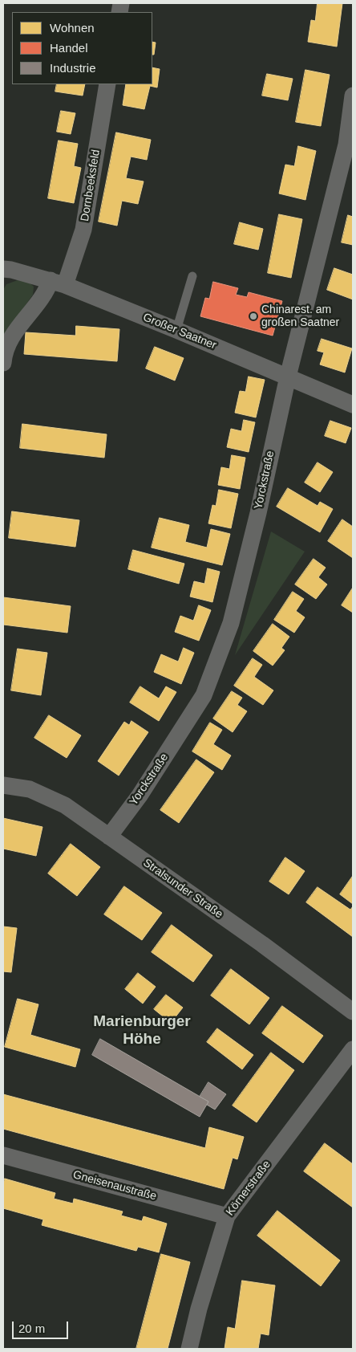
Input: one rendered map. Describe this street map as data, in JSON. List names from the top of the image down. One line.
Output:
{"streets":{"street":["Dornbeeksfeld","Großer Saatner","Yorckstraße","Stralsunder Straße","Gneisenaustraße","Körnerstraße"]},"crossings":[["Dornbeeksfeld","Großer Saatner"],["Großer Saatner","Yorckstraße"],["Yorckstraße","Stralsunder Straße"],["Gneisenaustraße","Körnerstraße"]],"districts":["Marienburger Höhe"],"places":["Chinarest. am großen Saatner"],"legend":["Wohnen","Handel","Industrie"],"scale_bar":"20 m"}
